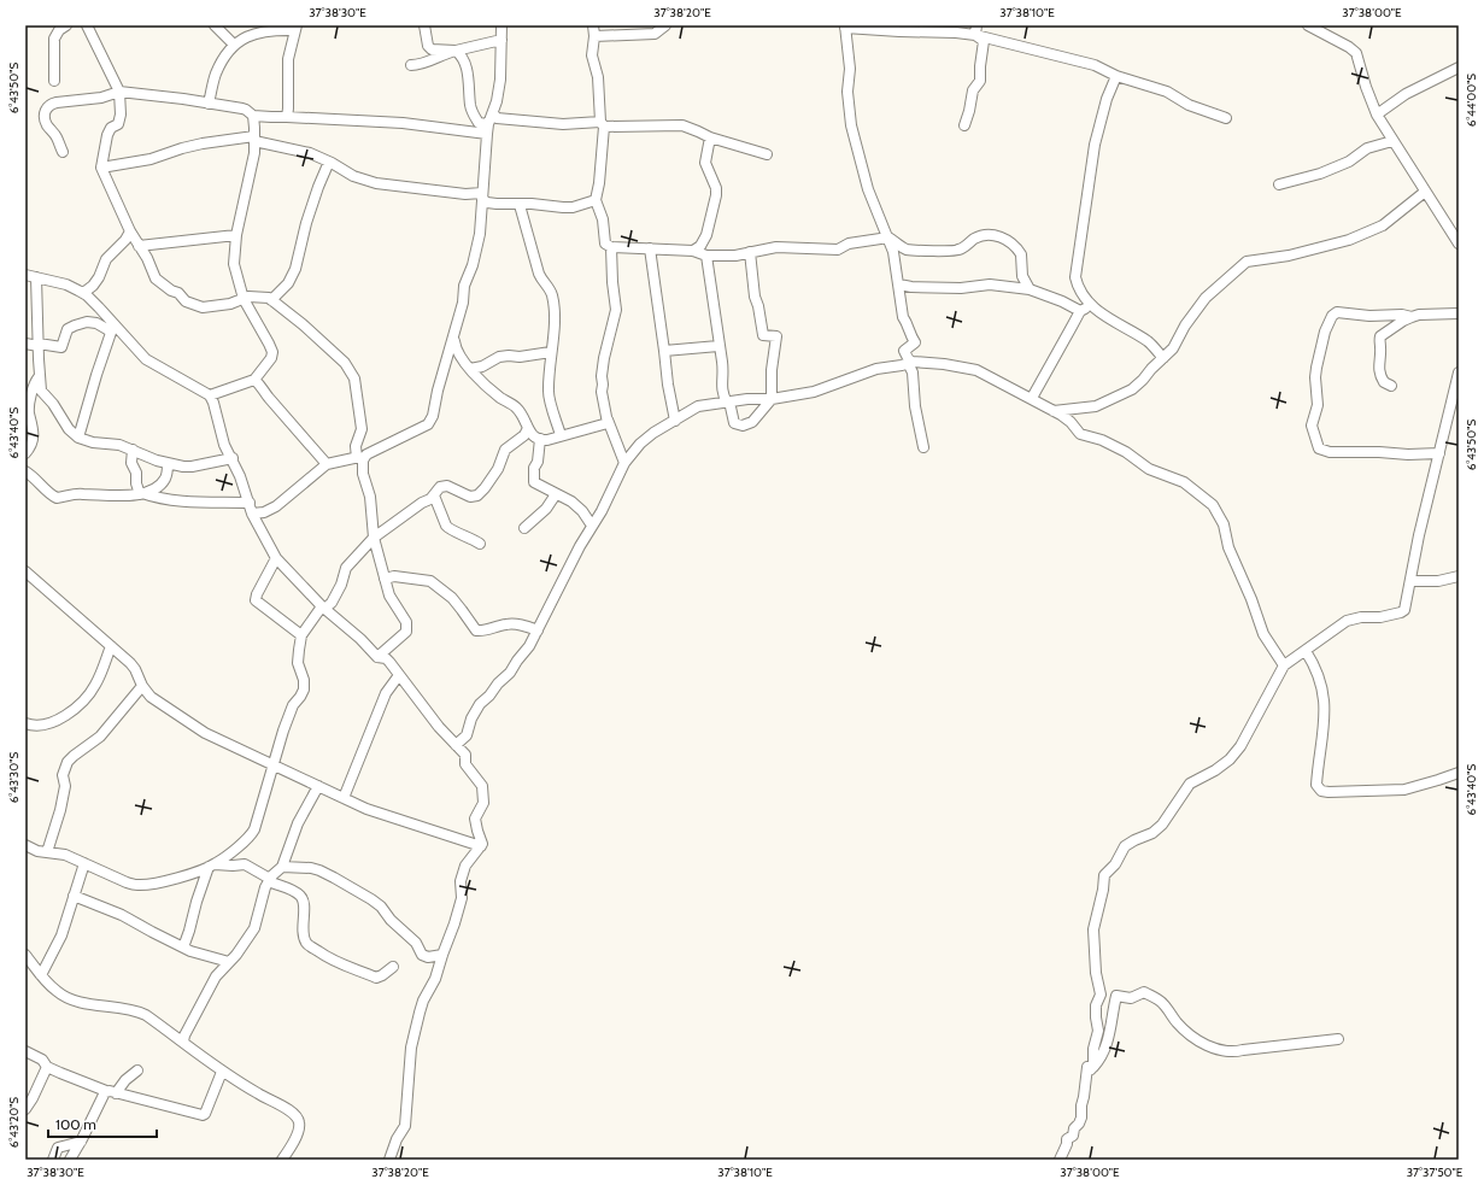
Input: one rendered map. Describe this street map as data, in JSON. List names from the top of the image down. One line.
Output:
{"scale_bar":"100 m","coordinates":["37°38'30\"E","37°38'20\"E","37°38'10\"E","37°38'00\"E","6°43'50\"S","6°44'00\"S","6°43'40\"S","6°43'30\"S","6°43'20\"S","37°37'50\"E"]}
